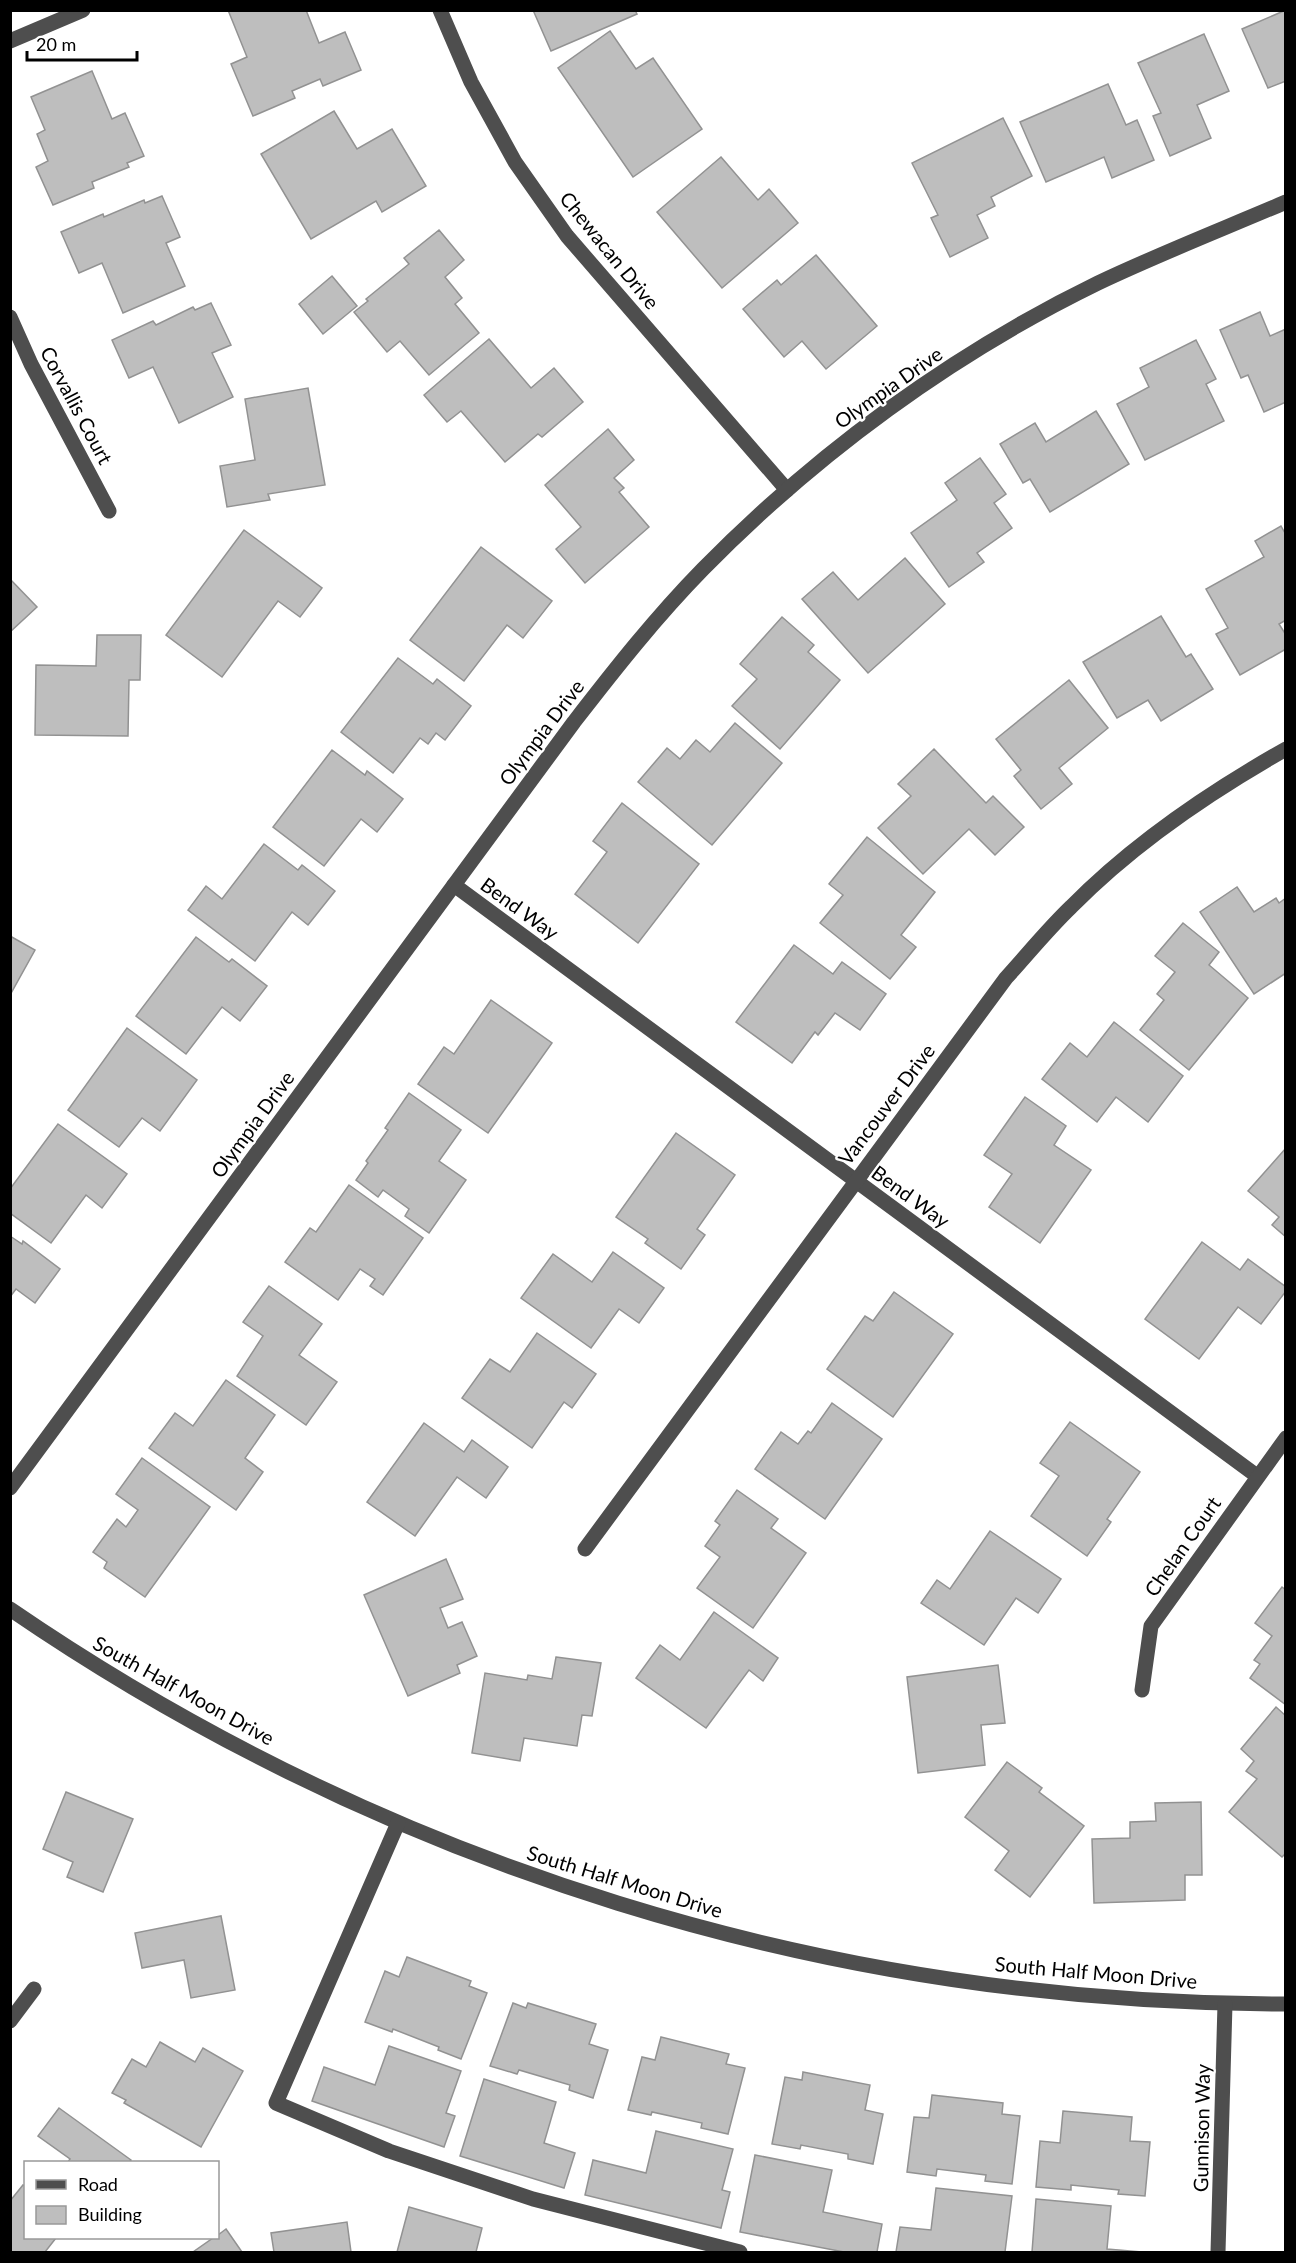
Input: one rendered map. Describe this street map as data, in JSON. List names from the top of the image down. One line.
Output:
{"streets":{"street":["Chewacan Drive","Olympia Drive","Corvallis Court","Bend Way","Vancouver Drive","Chelan Court","South Half Moon Drive","Gunnison Way"]},"crossings":[["Chewacan Drive","Olympia Drive"],["Olympia Drive","Bend Way"],["Bend Way","Vancouver Drive"],["Bend Way","Chelan Court"],["South Half Moon Drive","Gunnison Way"]],"legend":["Road","Building"],"scale_bar":"20 m"}
